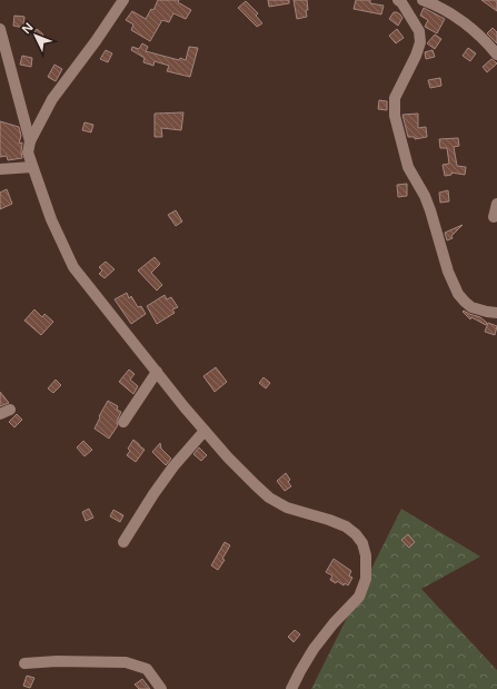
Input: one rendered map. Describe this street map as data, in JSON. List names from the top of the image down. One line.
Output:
{"north":"top left"}
